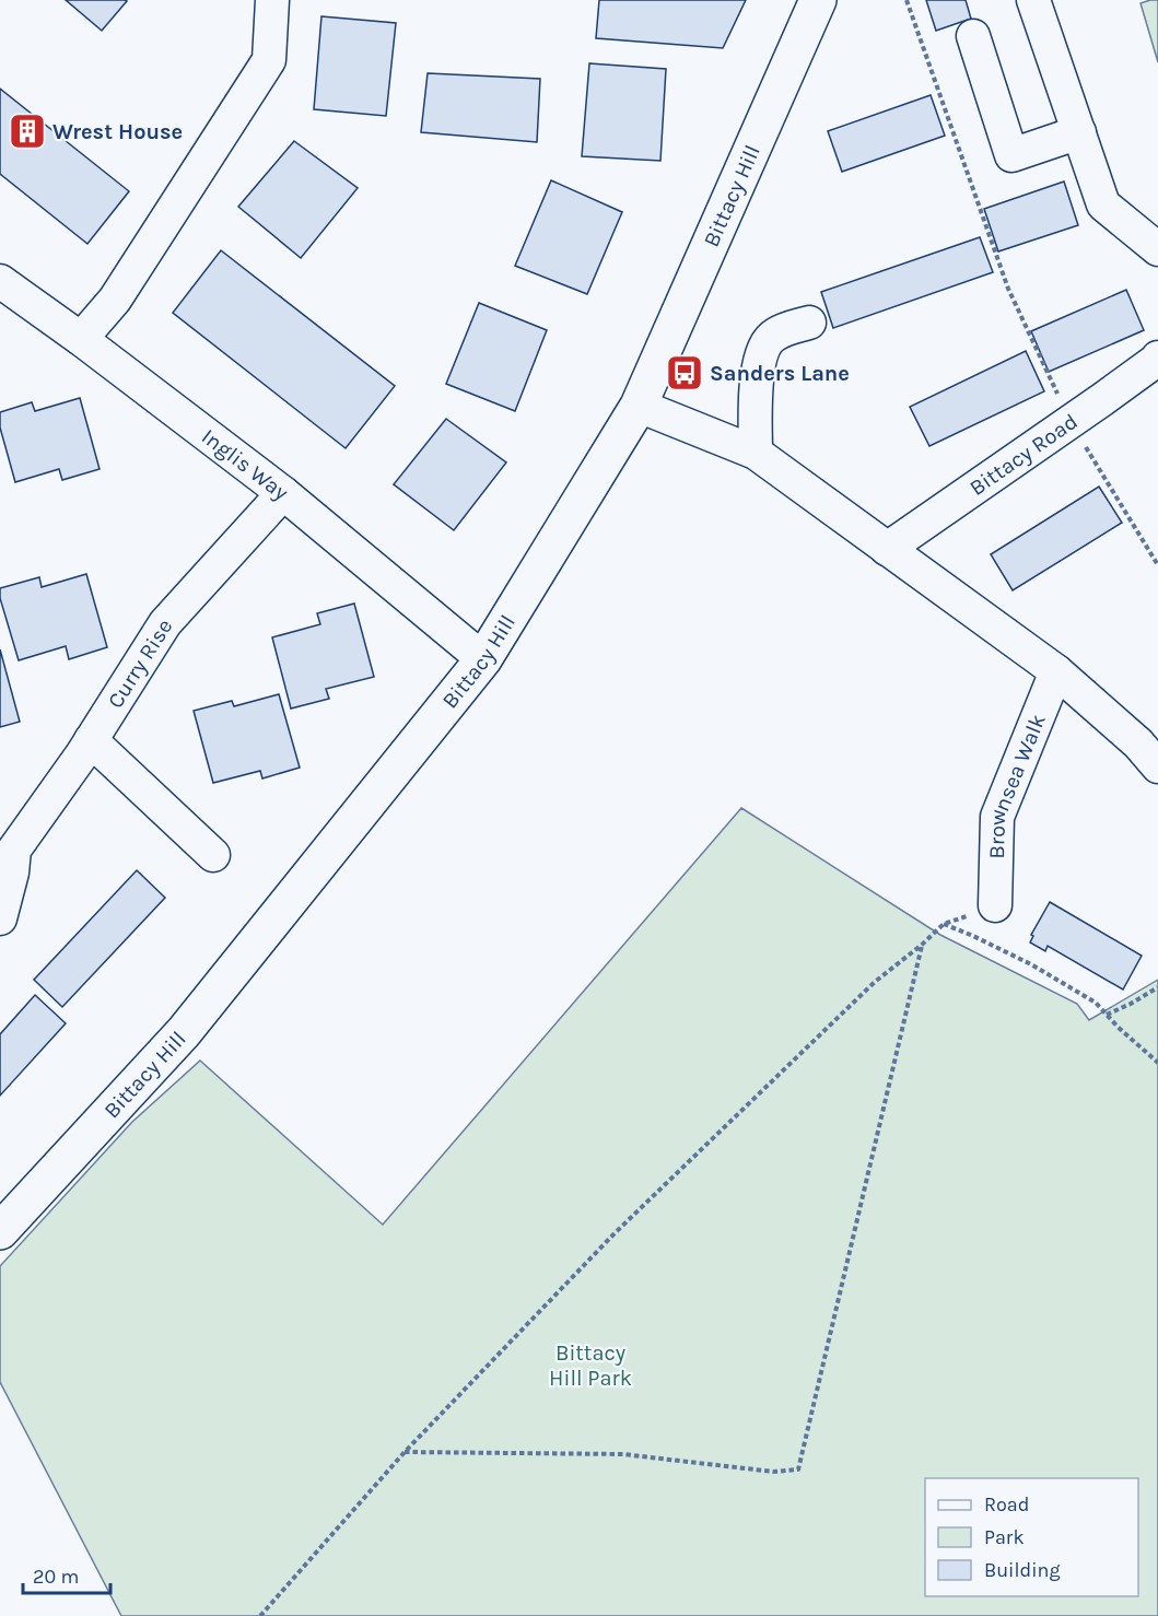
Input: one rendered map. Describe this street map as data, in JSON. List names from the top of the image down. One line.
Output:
{"streets":{"main road":["Bittacy Hill"],"street":["Bittacy Road","Inglis Way","Curry Rise","Brownsea Walk"]},"crossings":[["Bittacy Hill","Inglis Way"],["Inglis Way","Curry Rise"]],"parks":["Bittacy Hill Park"],"places":{"building":["Wrest House"],"bus stop":["Sanders Lane"]},"legend":["Road","Park","Building"],"scale_bar":"20 m"}
